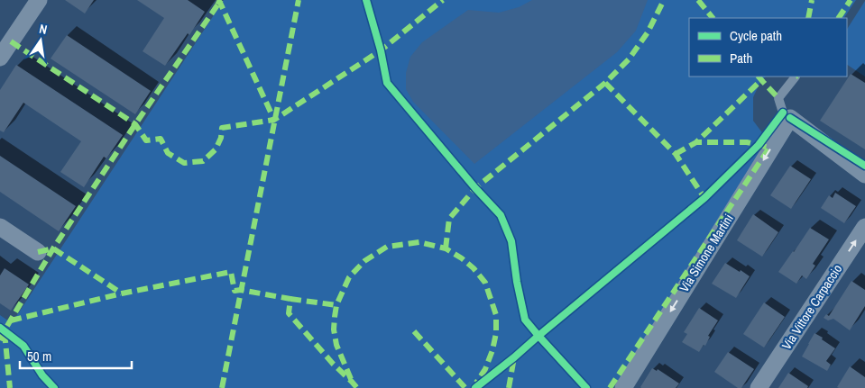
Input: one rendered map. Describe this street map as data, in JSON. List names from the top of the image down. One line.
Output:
{"streets":{"street":["Via Simone Martini","Via Vittore Carpaccio"]},"one_way":["Via Simone Martini","Via Vittore Carpaccio"],"legend":["Cycle path","Path"],"scale_bar":"50 m","north":"top"}
